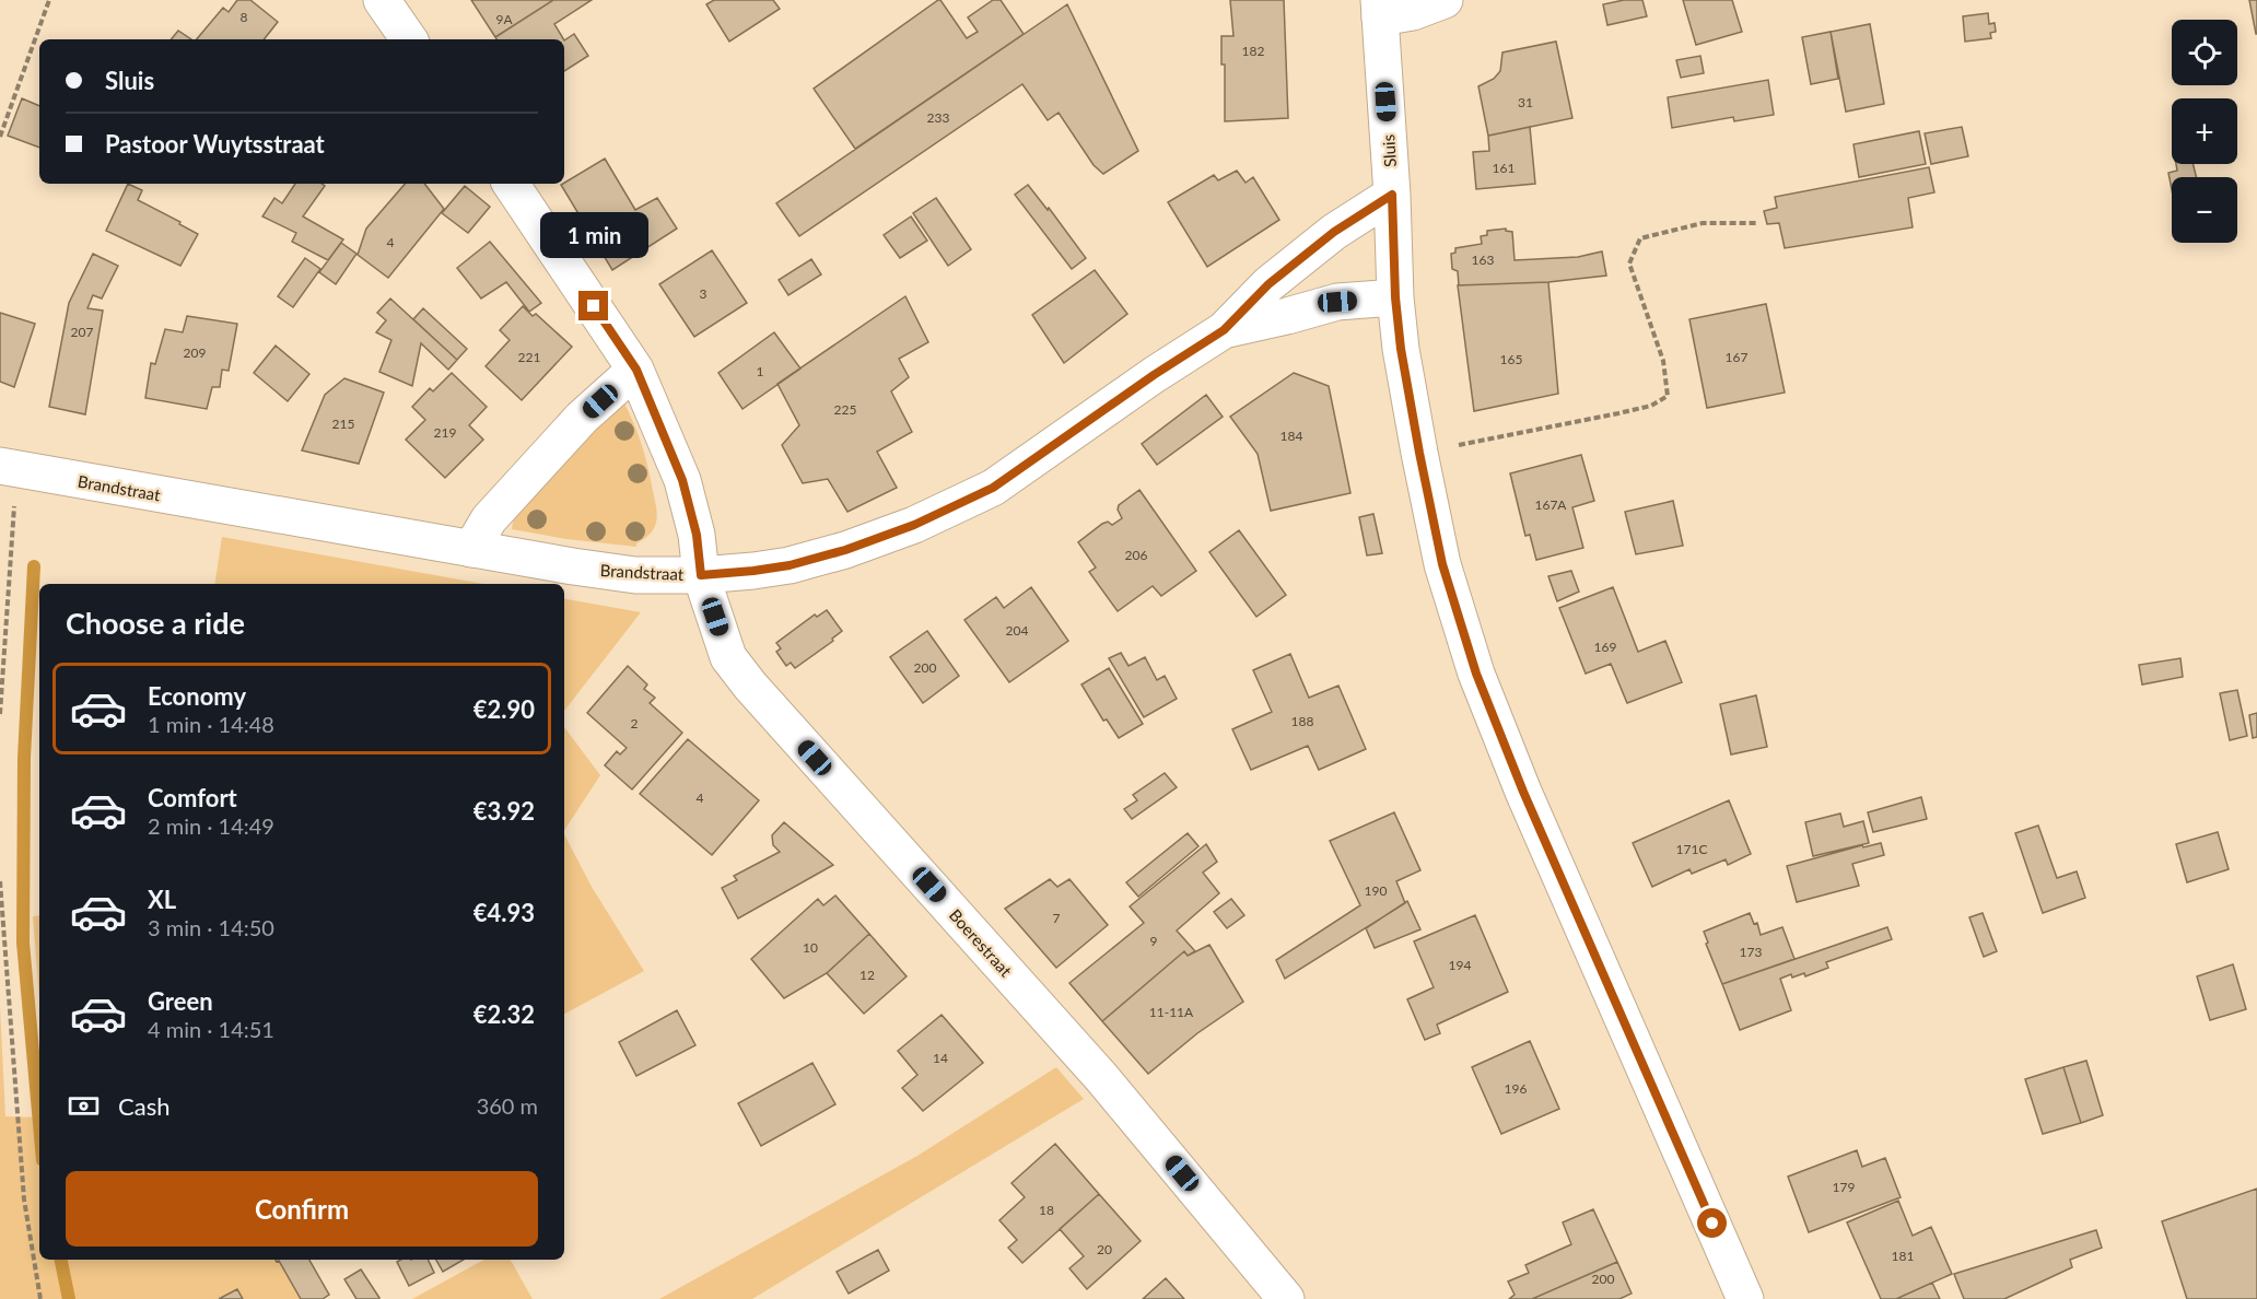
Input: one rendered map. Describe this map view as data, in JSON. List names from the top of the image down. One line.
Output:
{"streets":{"street":["Sluis","Brandstraat","Boerestraat"]},"crossings":[["Sluis","Brandstraat"],["Brandstraat","Boerestraat"]],"house_numbers":["8","9A","182","31","233","161","4","163","3","207","209","221","167","165","1","225","215","219","184","167A","206","204","169","200","188","2","4","171C","190","7","9","10","173","194","12","11-11A","14","196","179","18","20","181","200"],"page":{"map_buttons":["+","−"],"banner":["Sluis","Pastoor Wuytsstraat"],"bubble":"1 min","heading":"Choose a ride","list":[{"name":"Economy","note":"1 min · 14:48","value":"€2.90"},{"name":"Comfort","note":"2 min · 14:49","value":"€3.92"},{"name":"XL","note":"3 min · 14:50","value":"€4.93"},{"name":"Green","note":"4 min · 14:51","value":"€2.32"}],"pay":["Cash","360 m"],"buttons":"Confirm"}}
